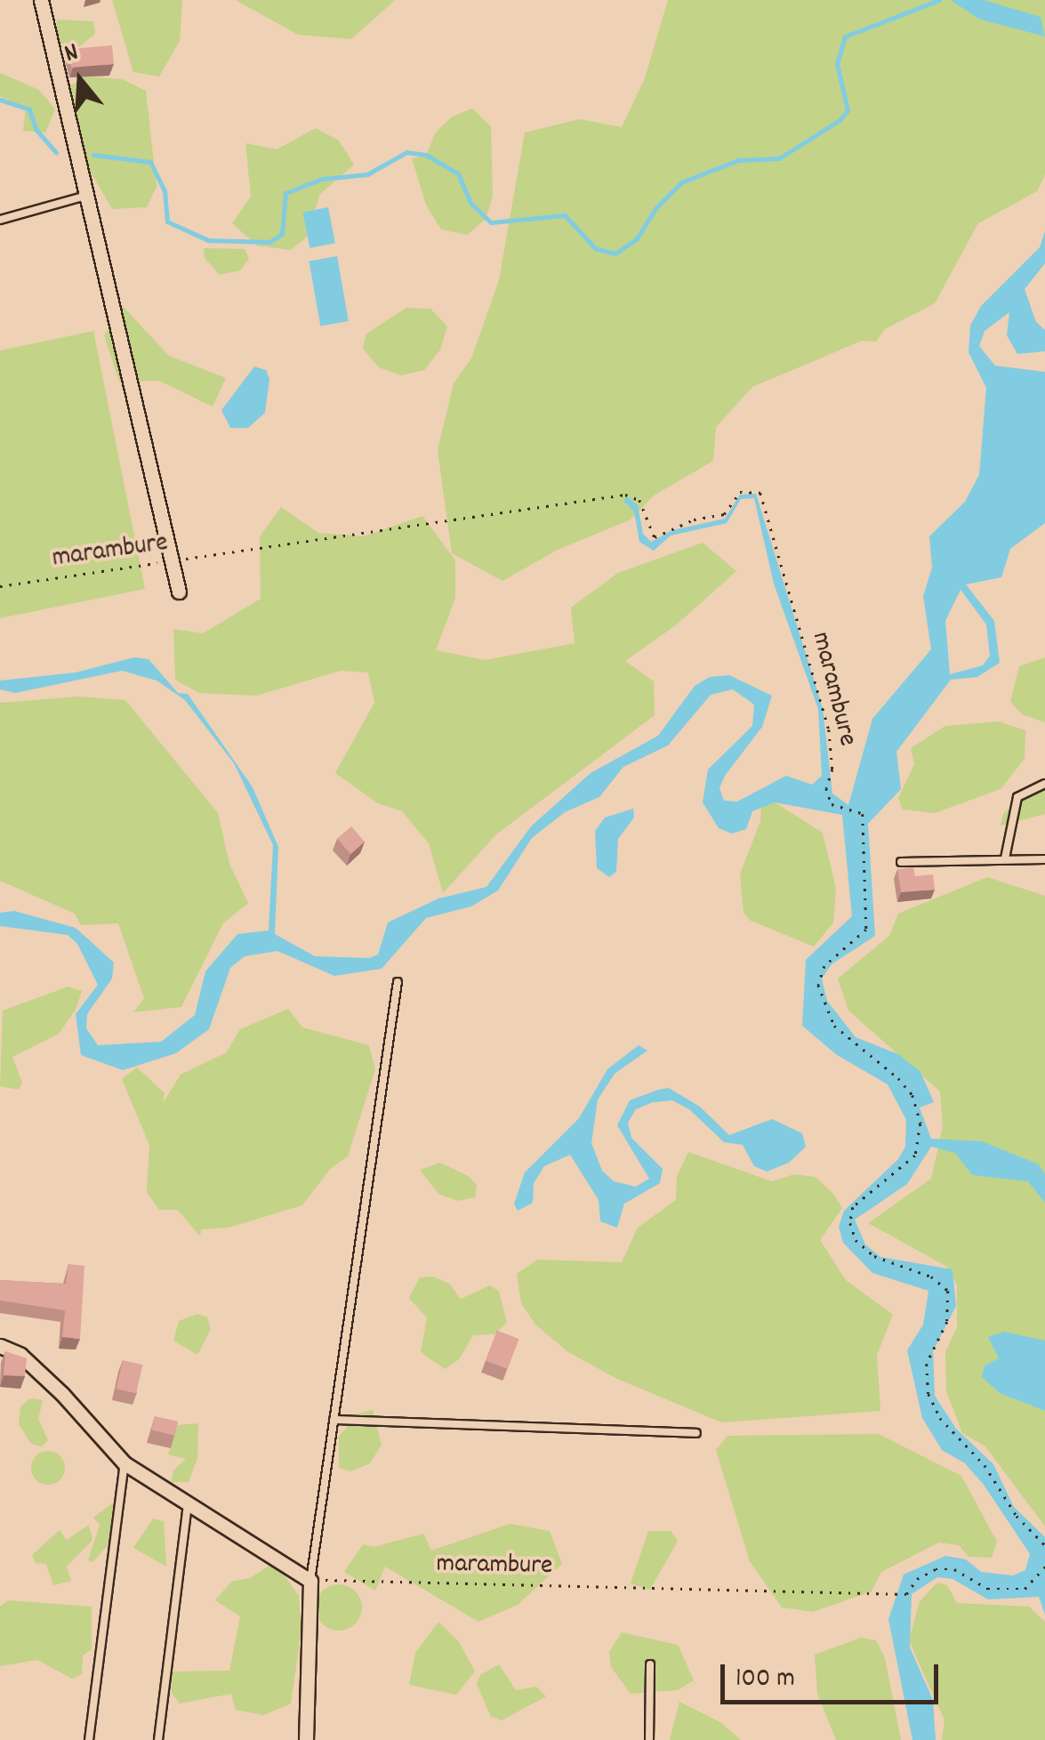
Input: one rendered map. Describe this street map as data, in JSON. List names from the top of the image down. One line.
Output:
{"streets":{"path":["marambure"]},"scale_bar":"100 m","north":"top"}
